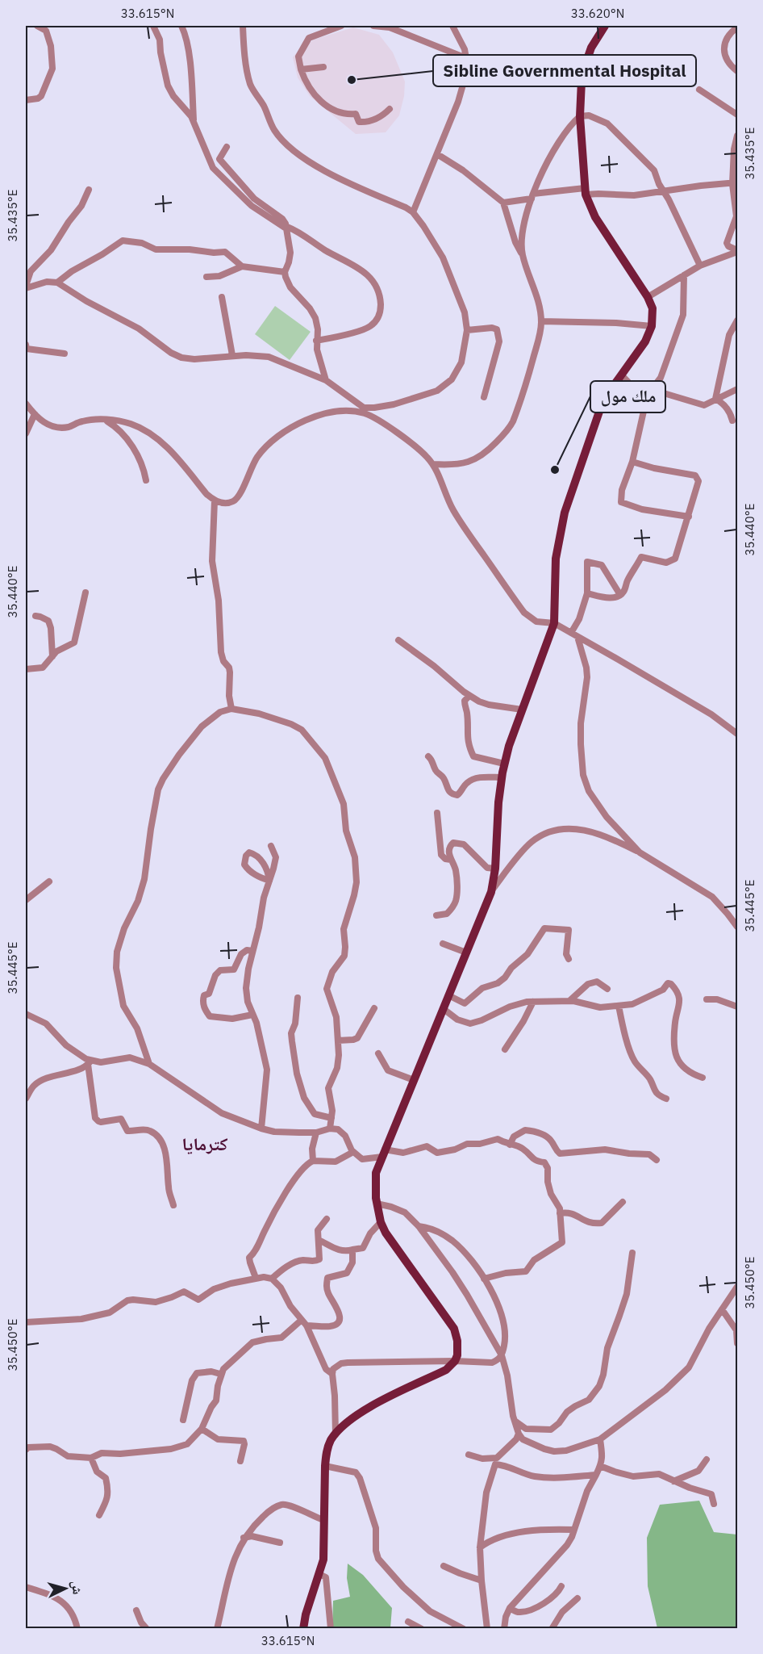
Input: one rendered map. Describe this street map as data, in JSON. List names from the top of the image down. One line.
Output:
{"districts":["كترمايا"],"places":["Sibline Governmental Hospital","ملك مول"],"north":"right","coordinates":["33.615°N","33.620°N","35.435°E","35.440°E","35.445°E","35.450°E"]}
